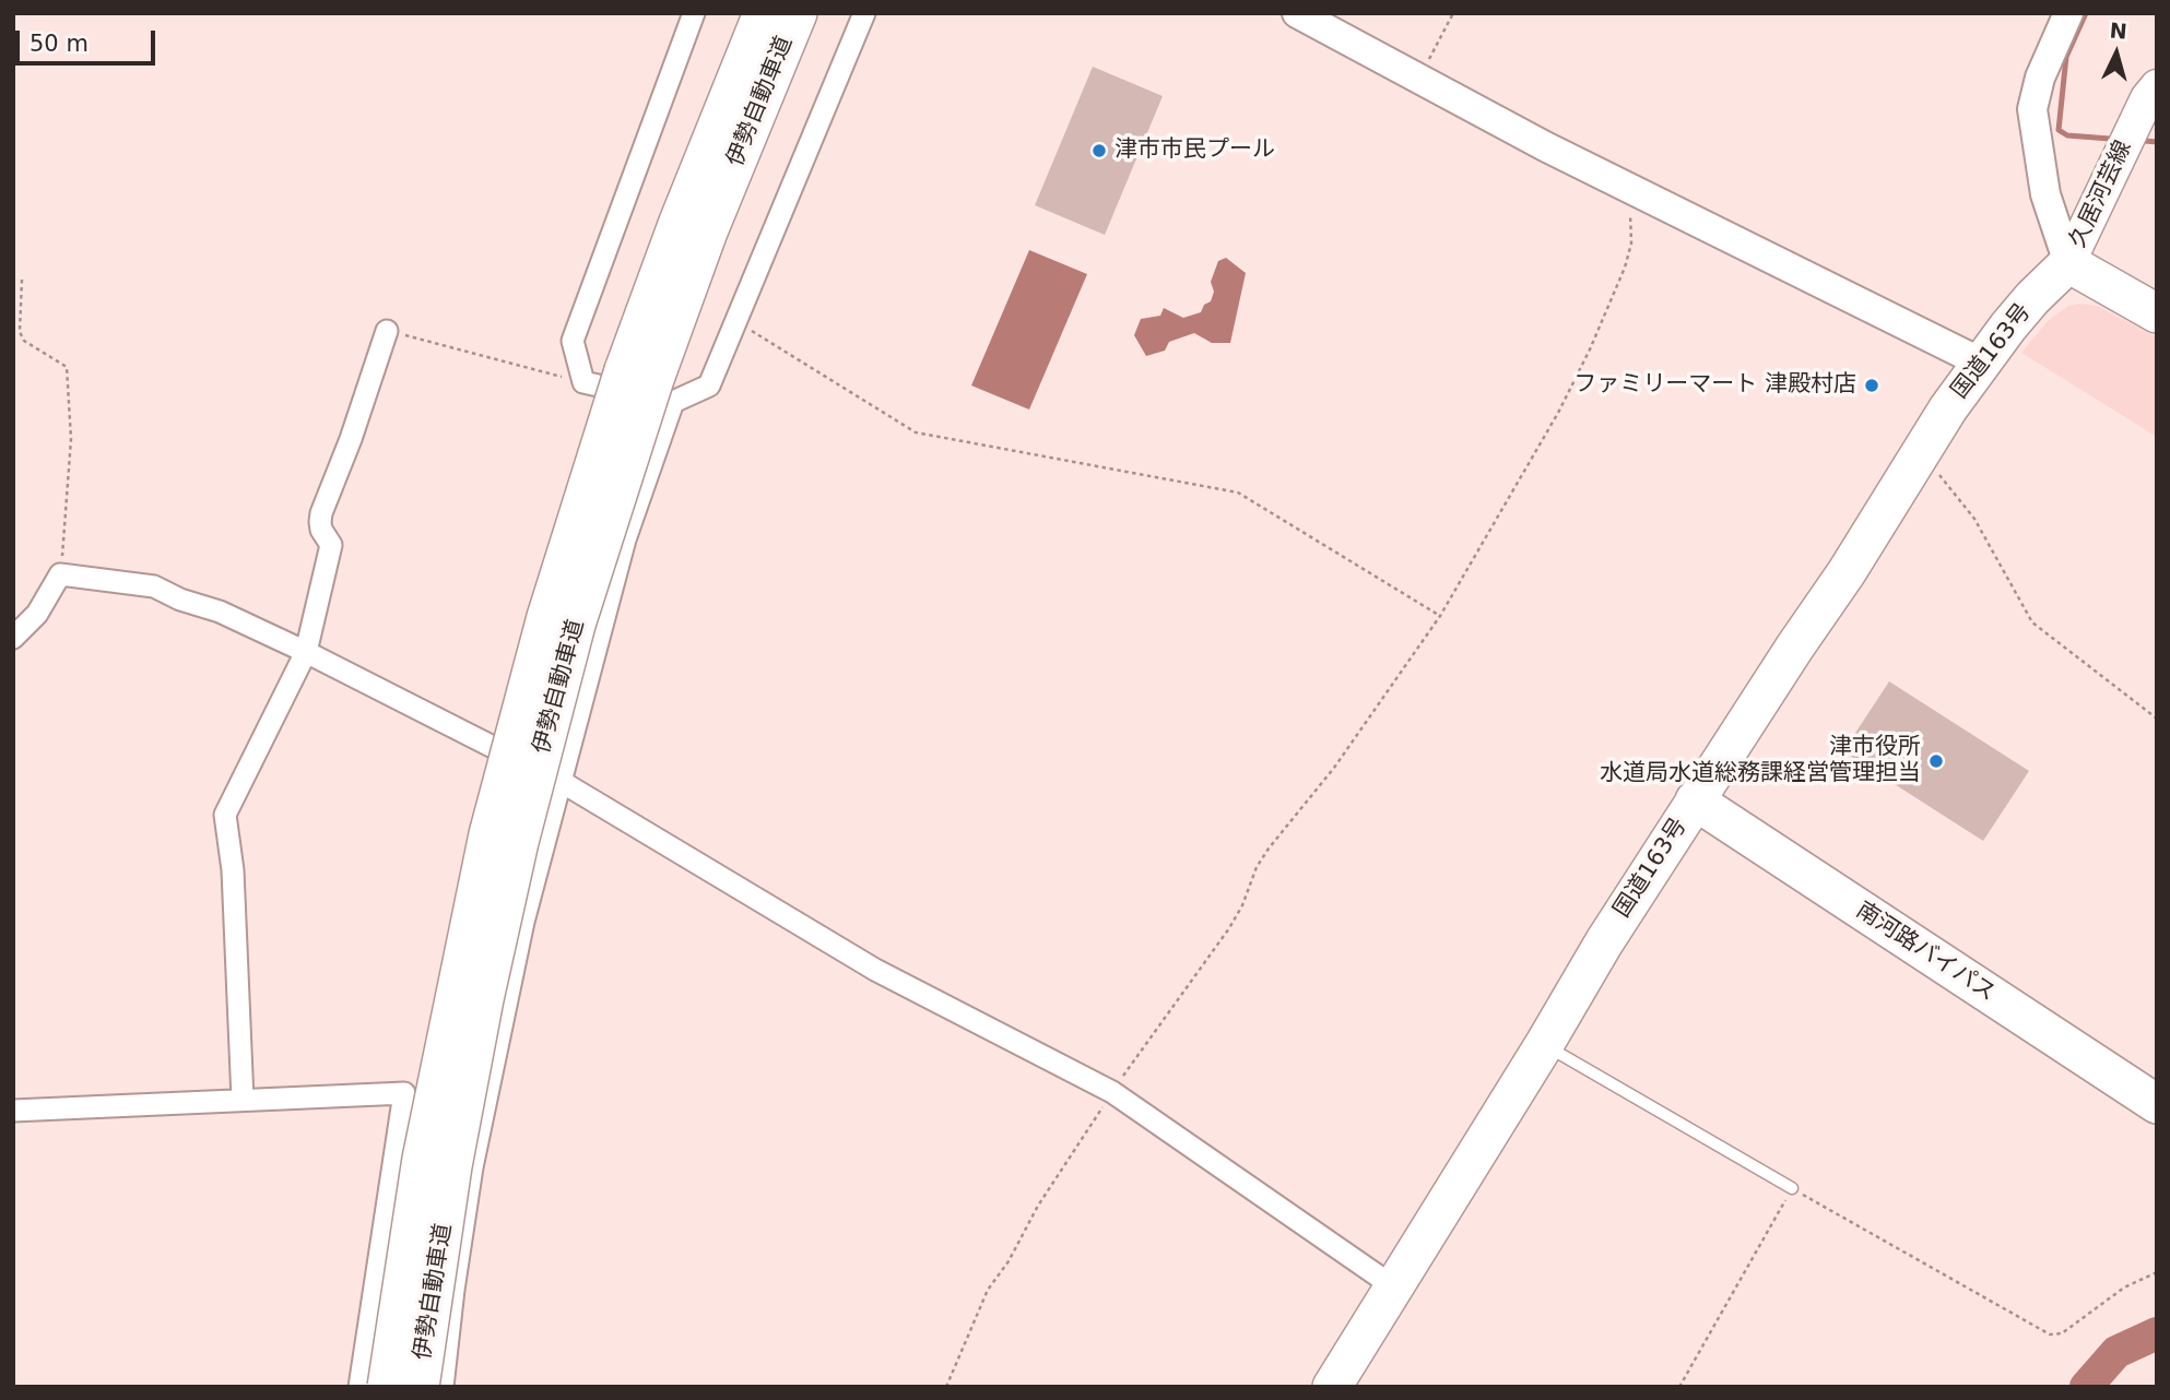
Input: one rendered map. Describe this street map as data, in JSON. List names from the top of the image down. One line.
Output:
{"streets":{"highway":["伊勢自動車道","国道163号","南河路バイパス"],"main road":["久居河芸線"]},"crossings":[["久居河芸線","国道163号"],["国道163号","南河路バイパス"]],"places":["津市市民プール","ファミリーマート 津殿村店","津市役所 水道局水道総務課経営管理担当"],"scale_bar":"50 m","north":"top"}
